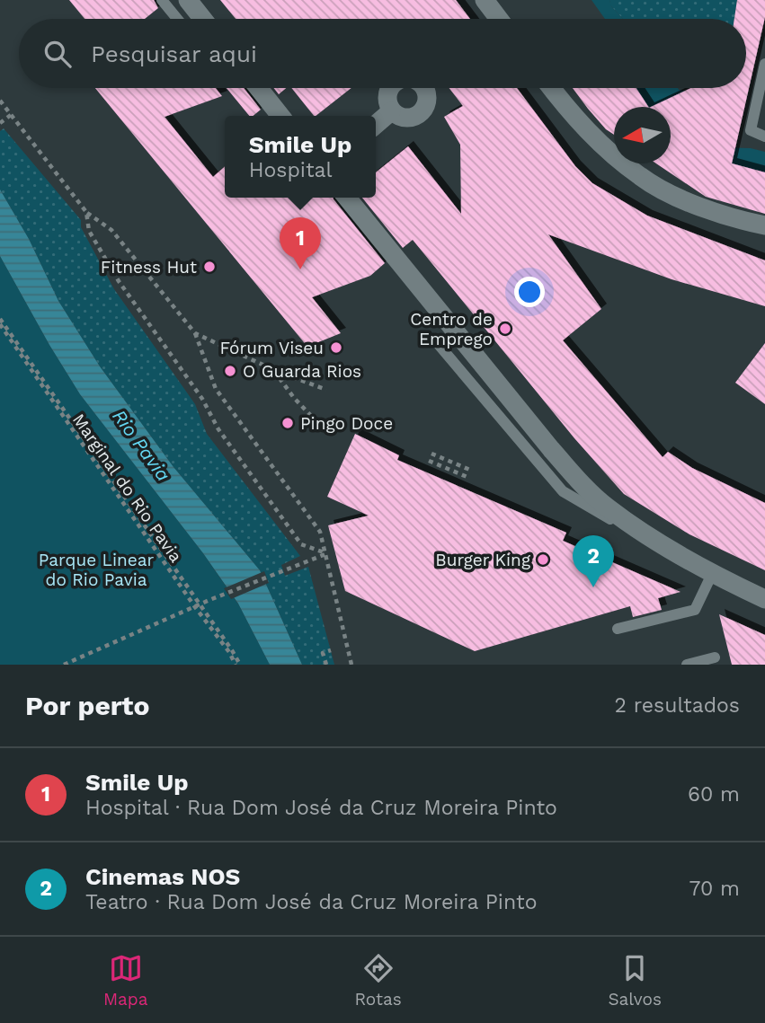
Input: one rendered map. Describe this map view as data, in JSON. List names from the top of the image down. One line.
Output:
{"streets":{"path":["Marginal do Rio Pavia"]},"water":["Rio Pavia"],"parks":["Parque Linear do Rio Pavia"],"places":["Fitness Hut","Centro de Emprego","Fórum Viseu","O Guarda Rios","Pingo Doce","Burger King"],"north":"left","page":{"search":"Pesquisar aqui","popup":["Smile Up","Hospital"],"pins":["1","2"],"heading":["Por perto","2 resultados"],"list":[{"mark":"1","name":"Smile Up","note":"Hospital · Rua Dom José da Cruz Moreira Pinto","value":"60 m"},{"mark":"2","name":"Cinemas NOS","note":"Teatro · Rua Dom José da Cruz Moreira Pinto","value":"70 m"}],"nav":["Mapa","Rotas","Salvos"]}}
